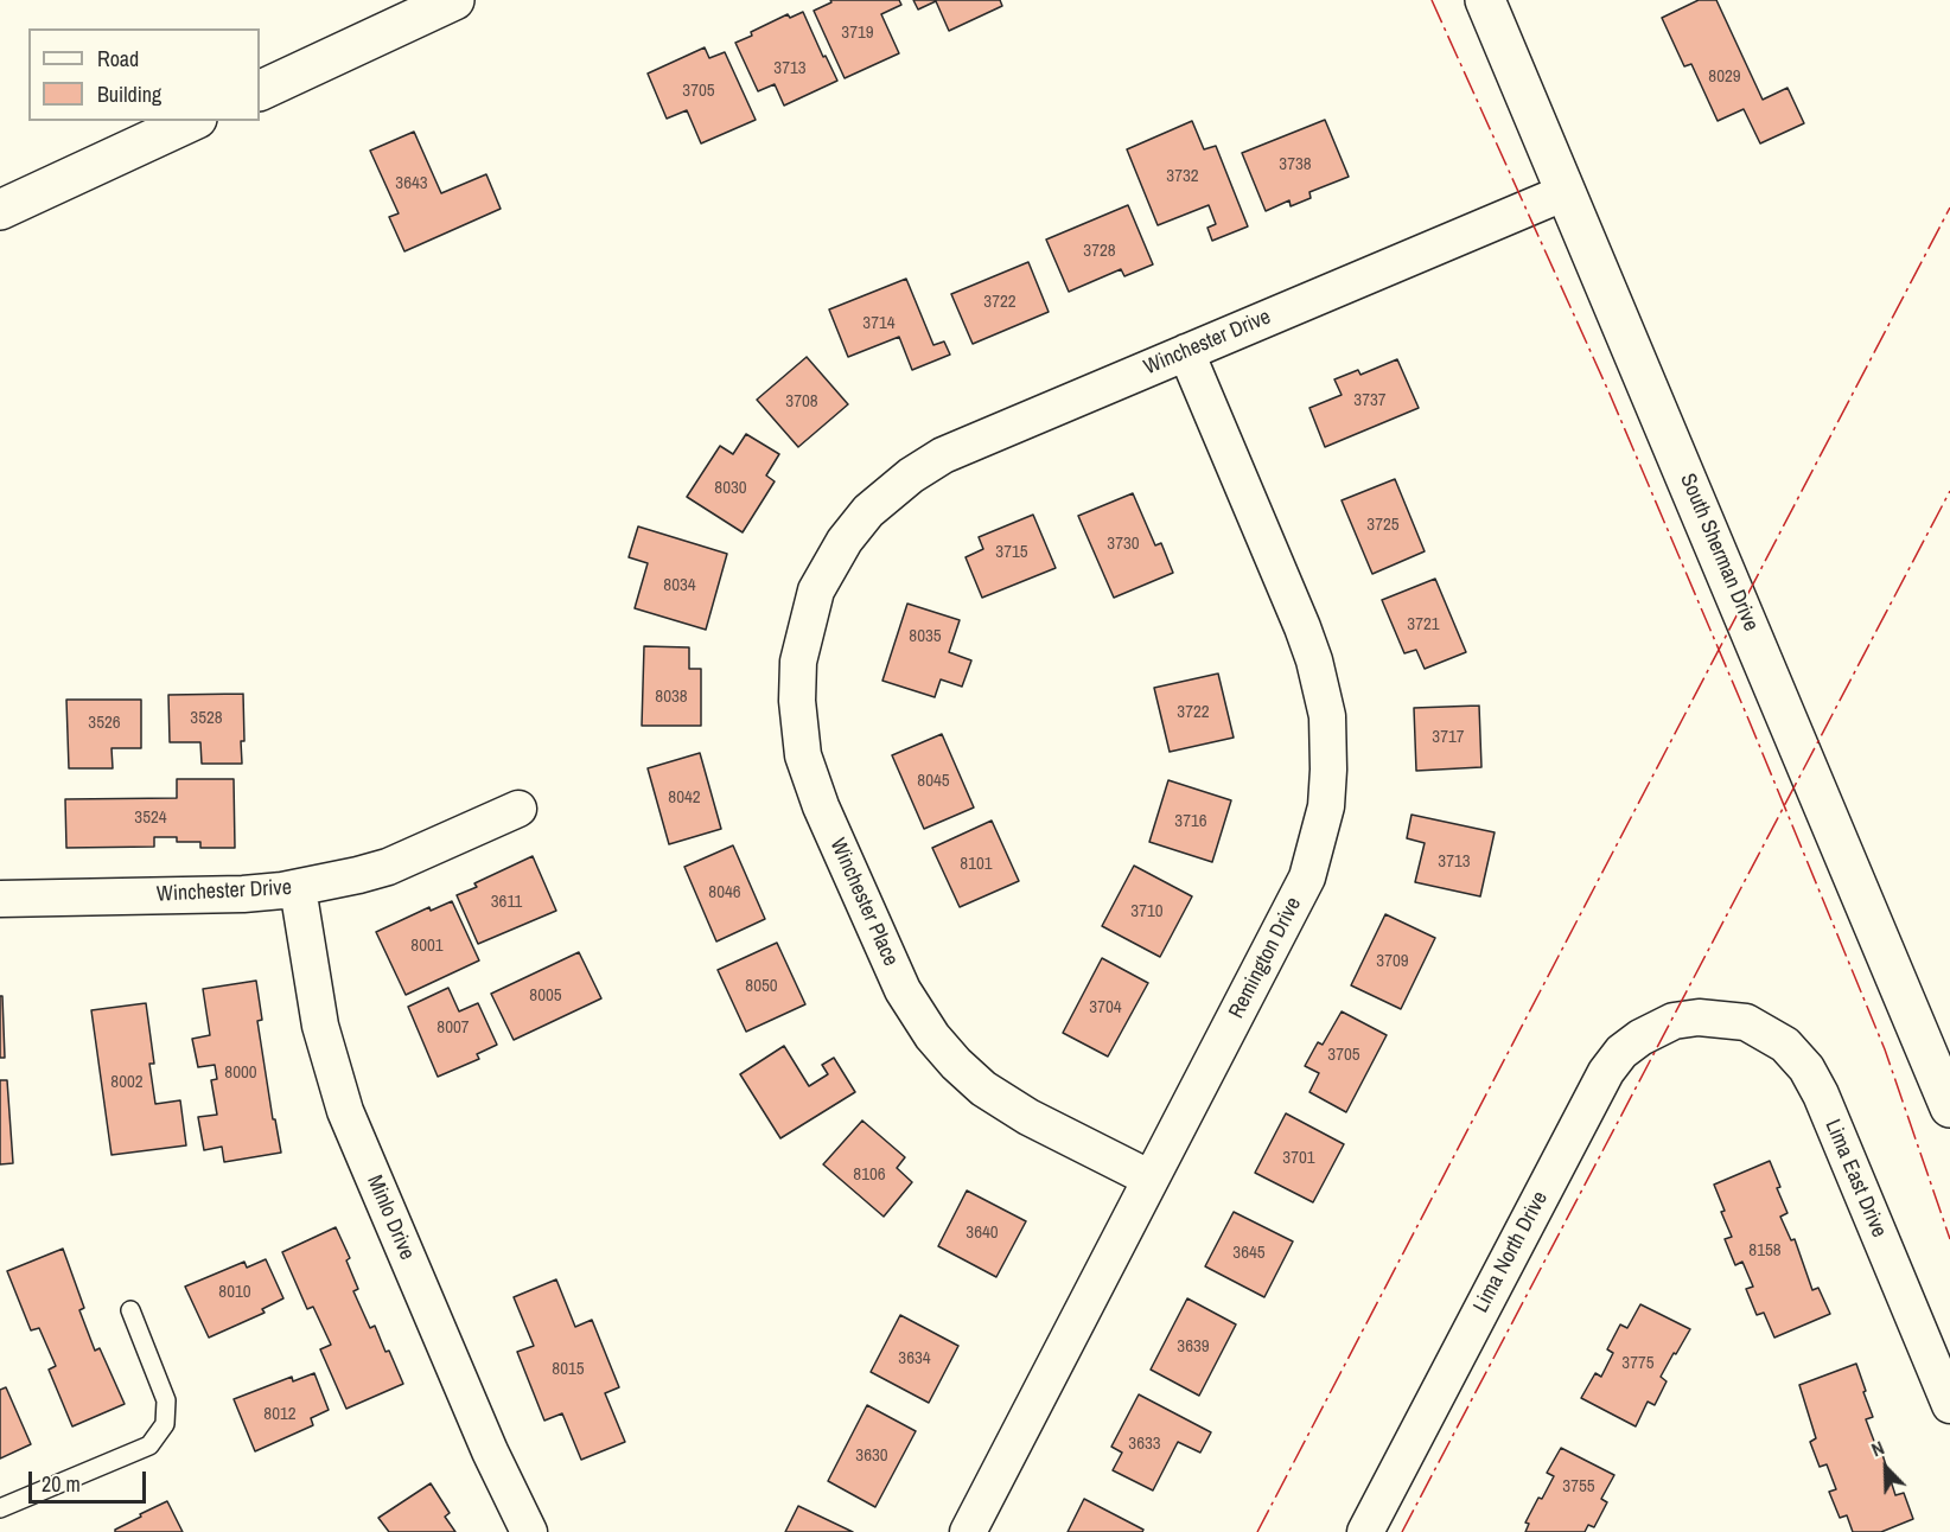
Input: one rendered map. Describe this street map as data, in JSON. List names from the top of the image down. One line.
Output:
{"streets":{"street":["Winchester Drive","South Sherman Drive","Winchester Place","Remington Drive","Lima East Drive","Minlo Drive","Lima North Drive"]},"crossings":[["Winchester Drive","South Sherman Drive"],["Winchester Drive","Winchester Place"],["Winchester Drive","Remington Drive"],["Winchester Drive","Minlo Drive"],["Winchester Place","Remington Drive"],["Lima East Drive","Lima North Drive"]],"house_numbers":["3719","3713","8029","3705","3738","3732","3643","3728","3722","3714","3737","3708","8030","3725","3730","3715","8034","3721","8035","8038","3722","3528","3526","3717","8045","8042","3524","3716","3713","8101","8046","3611","3710","8001","3709","8050","8005","3704","8007","3705","8000","8002","3701","8106","3640","8158","3645","8010","3639","3634","3775","8015","8012","3633","3630","3755"],"legend":["Road","Building"],"scale_bar":"20 m","north":"top left"}
